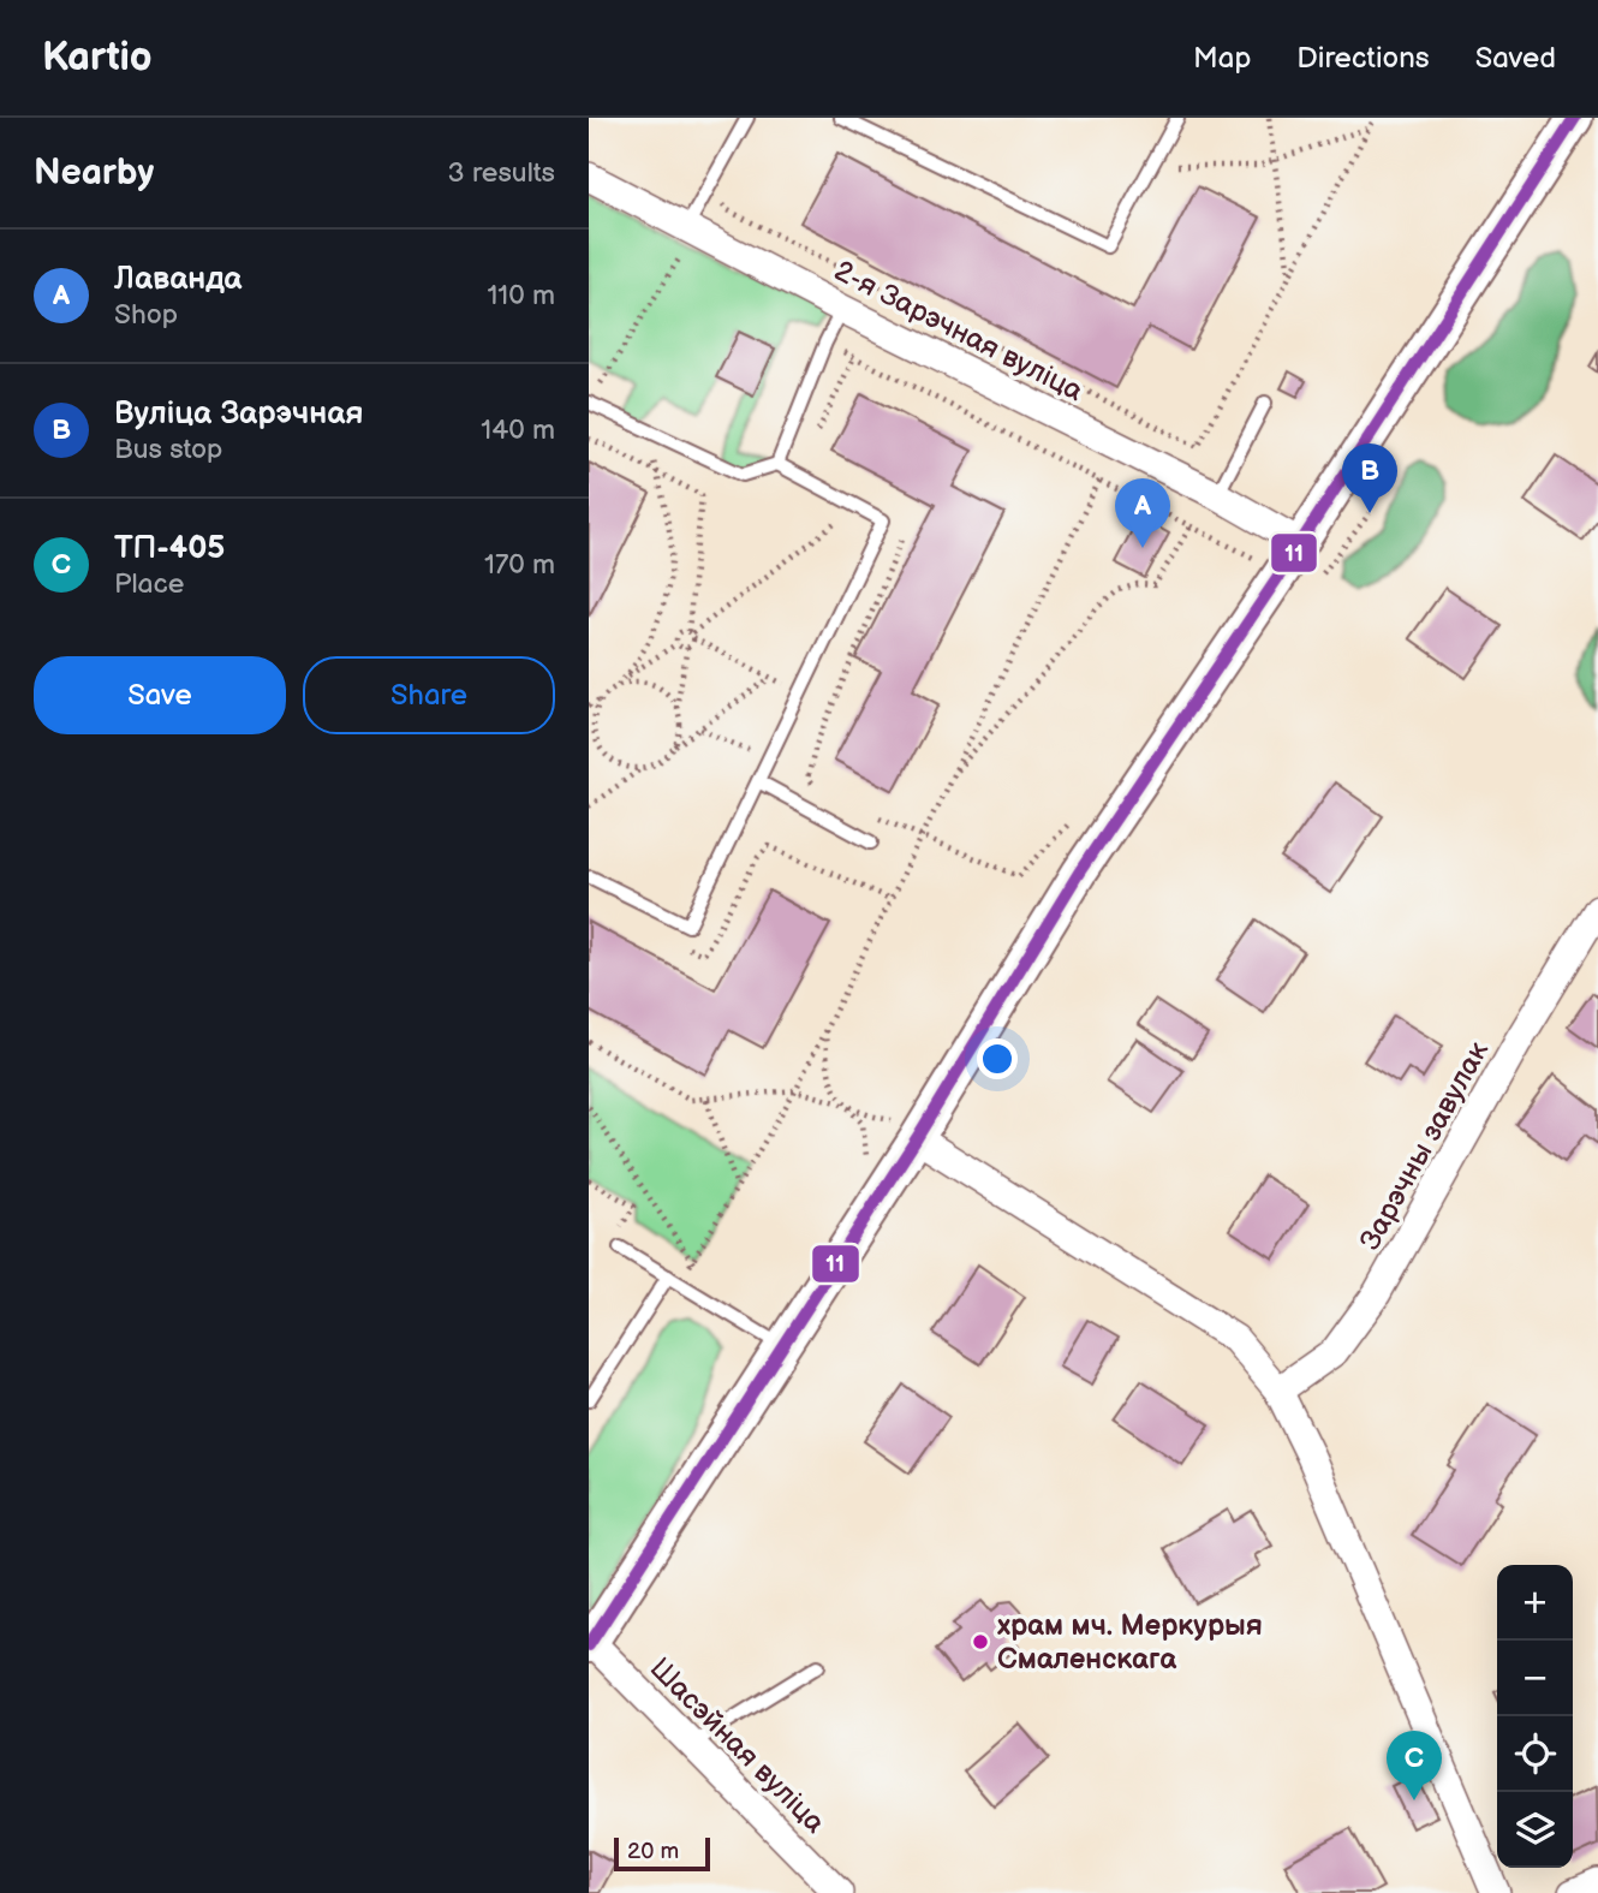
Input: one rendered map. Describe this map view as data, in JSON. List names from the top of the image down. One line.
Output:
{"streets":{"street":["2-я Зарэчная вуліца","Зарэчны завулак","Шасэйная вуліца"]},"places":["храм мч. Меркурыя Смаленскага"],"lines":["transit line 11"],"scale_bar":"20 m","page":{"header":"Kartio","nav":["Map","Directions","Saved"],"heading":["Nearby","3 results"],"list":[{"mark":"A","name":"Лаванда","note":"Shop","value":"110 m"},{"mark":"B","name":"Вуліца Зарэчная","note":"Bus stop","value":"140 m"},{"mark":"C","name":"ТП-405","note":"Place","value":"170 m"}],"pins":["B","A","C"],"buttons":["Save","Share"],"map_buttons":["+","−"],"scale":"20 m"}}
